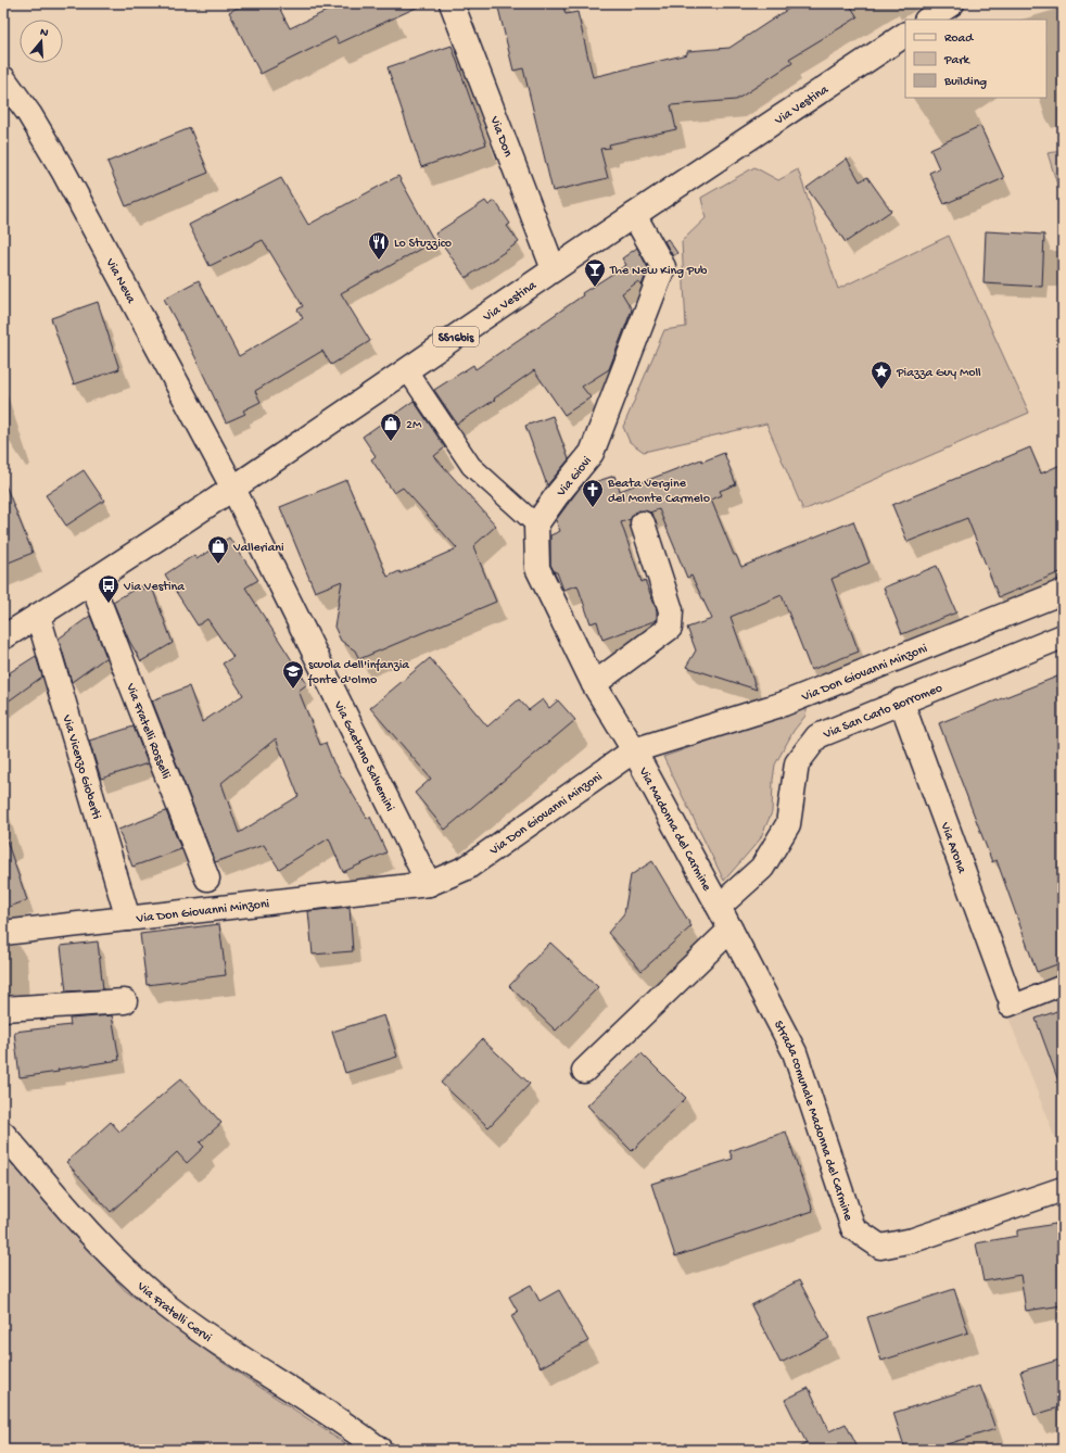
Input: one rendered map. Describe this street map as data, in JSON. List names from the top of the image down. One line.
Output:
{"streets":{"street":["Via Vestina","Via Don","Via Neva","SS16bis","Via Giovi","Via Don Giovanni Minzoni","Via San Carlo Borromeo","Via Fratelli Rosselli","Via Gaetano Salvemini","Via Vicenzo Gioberti","Via Madonna del Carmine","Via Arona","Strada comunale Madonna del Carmine","Via Fratelli Cervi"]},"crossings":[["Via Vestina","Via Don"],["Via Vestina","Via Neva"],["Via Vestina","Via Giovi"],["Via Vestina","Via Fratelli Rosselli"],["Via Vestina","Via Gaetano Salvemini"],["Via Vestina","Via Vicenzo Gioberti"],["Via Neva","Via Gaetano Salvemini"],["Via Don Giovanni Minzoni","Via Gaetano Salvemini"],["Via Don Giovanni Minzoni","Via Vicenzo Gioberti"],["Via Don Giovanni Minzoni","Via Madonna del Carmine"],["Via San Carlo Borromeo","Via Madonna del Carmine"],["Via San Carlo Borromeo","Via Arona"],["Via San Carlo Borromeo","Strada comunale Madonna del Carmine"],["Via Madonna del Carmine","Strada comunale Madonna del Carmine"]],"places":{"restaurant":["Lo Stuzzico"],"bar":["The New King Pub"],"place":["Piazza Guy Moll"],"shop":["2M","Valleriani"],"church":["Beata Vergine del Monte Carmelo"],"bus stop":["Via Vestina"],"school or university":["scuola dell'infanzia fonte d'olmo"]},"legend":["Road","Park","Building"],"north":"top"}
